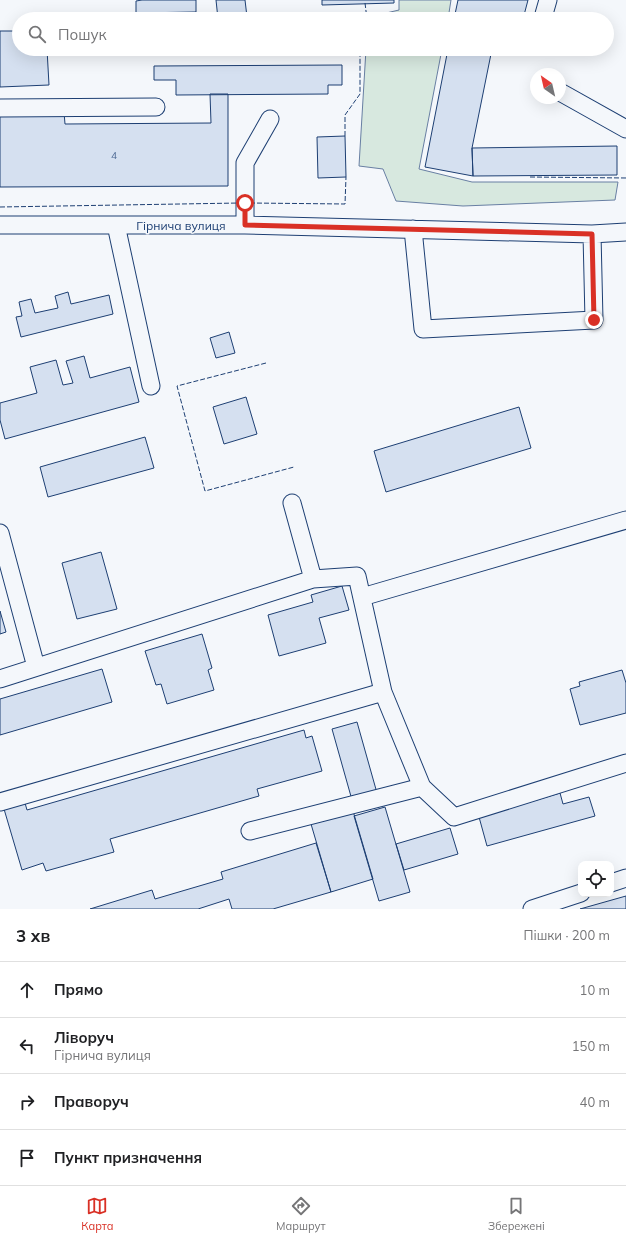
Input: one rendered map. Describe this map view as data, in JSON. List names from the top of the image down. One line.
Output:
{"streets":{"street":["Гірнича вулиця"]},"house_numbers":["4"],"north":"top left","page":{"search":"Пошук","heading":["3 хв","Пішки · 200 m"],"list":[["Прямо","10 m"],["Ліворуч","Гірнича вулиця","150 m"],["Праворуч","40 m"],"Пункт призначення"],"nav":["Карта","Маршрут","Збережені"]}}
